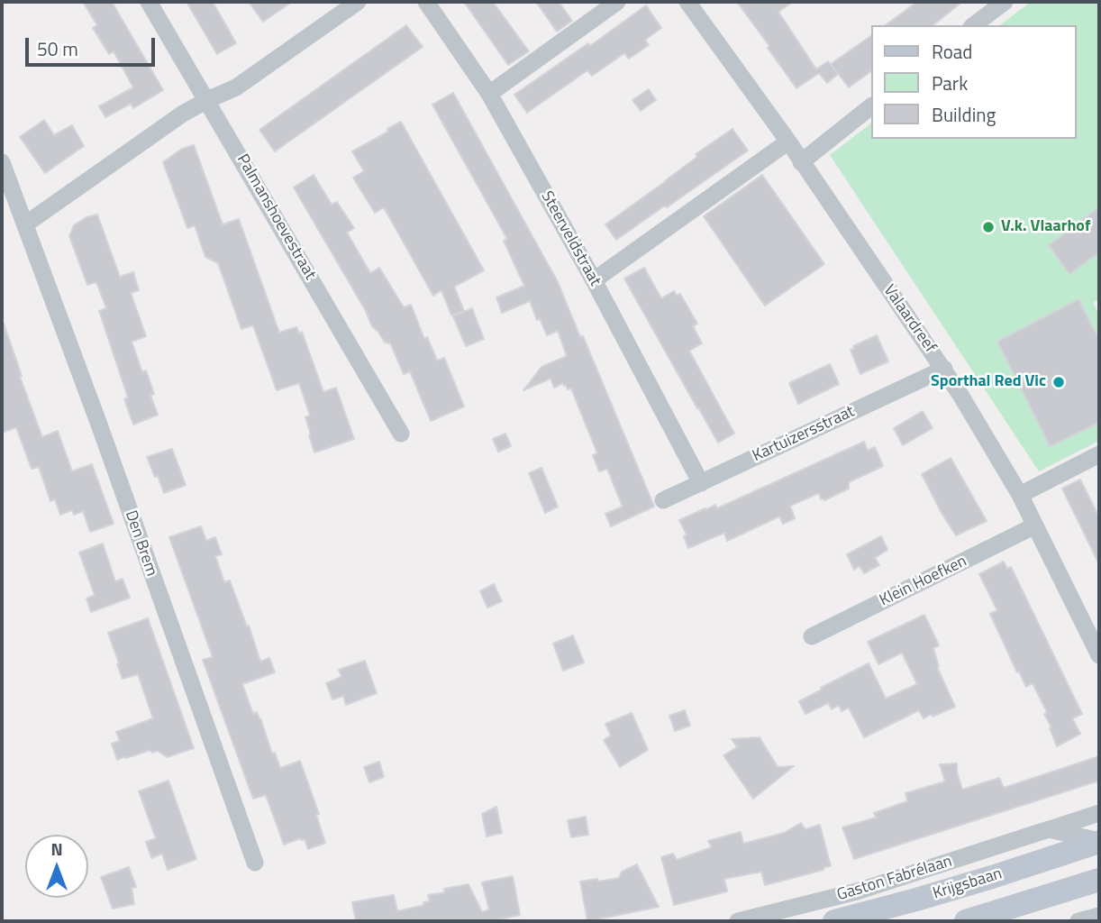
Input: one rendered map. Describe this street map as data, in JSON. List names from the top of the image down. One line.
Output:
{"streets":{"main road":["Krijgsbaan"],"street":["Palmanshoevestraat","Steerveldstraat","Valaardreef","Kartuizersstraat","Den Brem","Klein Hoefken","Gaston Fabrélaan"]},"crossings":[["Steerveldstraat","Kartuizersstraat"],["Valaardreef","Kartuizersstraat"],["Valaardreef","Klein Hoefken"]],"places":["V.k. Vlaarhof","Sporthal Red Vic"],"legend":["Road","Park","Building"],"scale_bar":"50 m","north":"top"}
